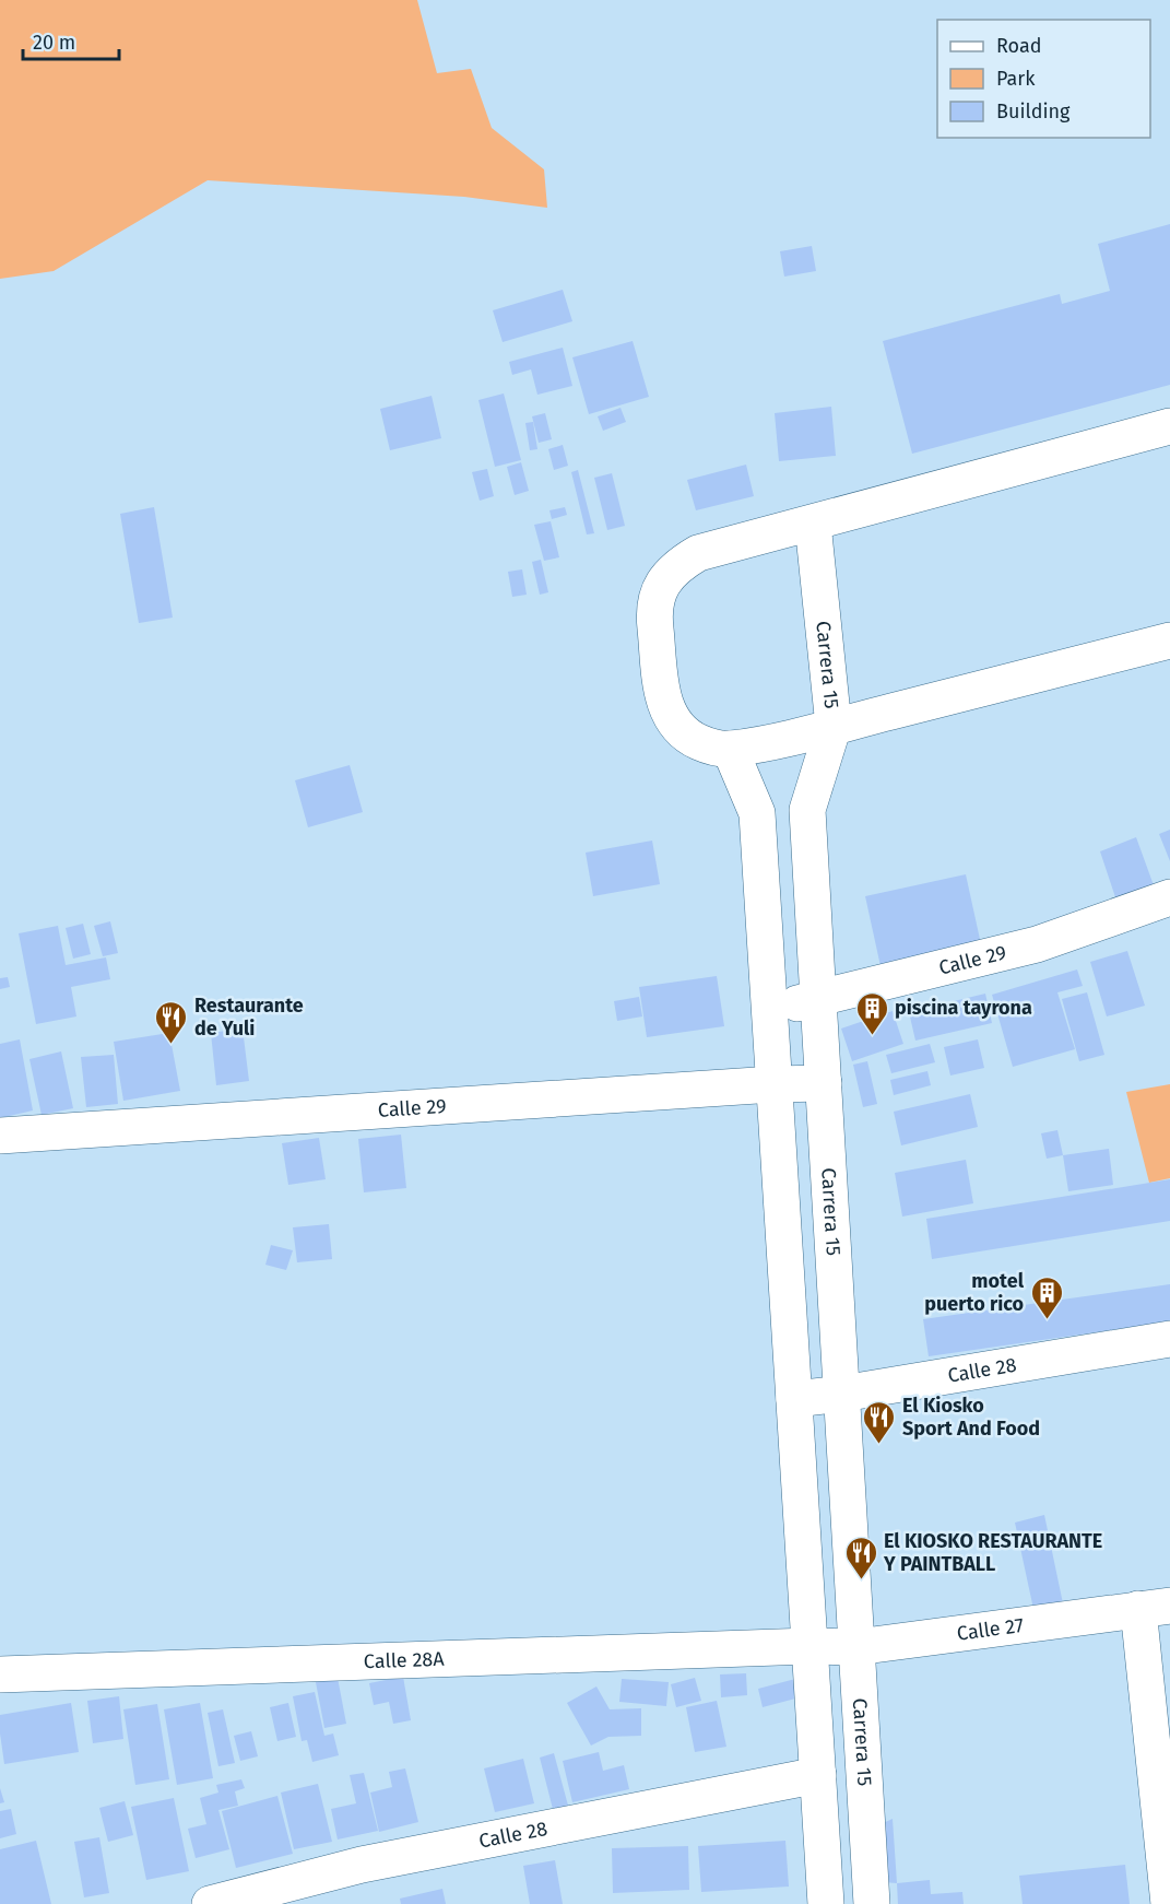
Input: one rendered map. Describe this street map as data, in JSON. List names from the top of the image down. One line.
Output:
{"streets":{"street":["Carrera 15","Calle 29","Calle 28","Calle 27","Calle 28A"]},"crossings":[["Carrera 15","Calle 29"],["Carrera 15","Calle 28"],["Carrera 15","Calle 27"],["Calle 27","Calle 28A"]],"places":{"building":["piscina tayrona","motel puerto rico"],"restaurant":["Restaurante de Yuli","El Kiosko Sport And Food","El KIOSKO RESTAURANTE Y PAINTBALL"]},"legend":["Road","Park","Building"],"scale_bar":"20 m"}
